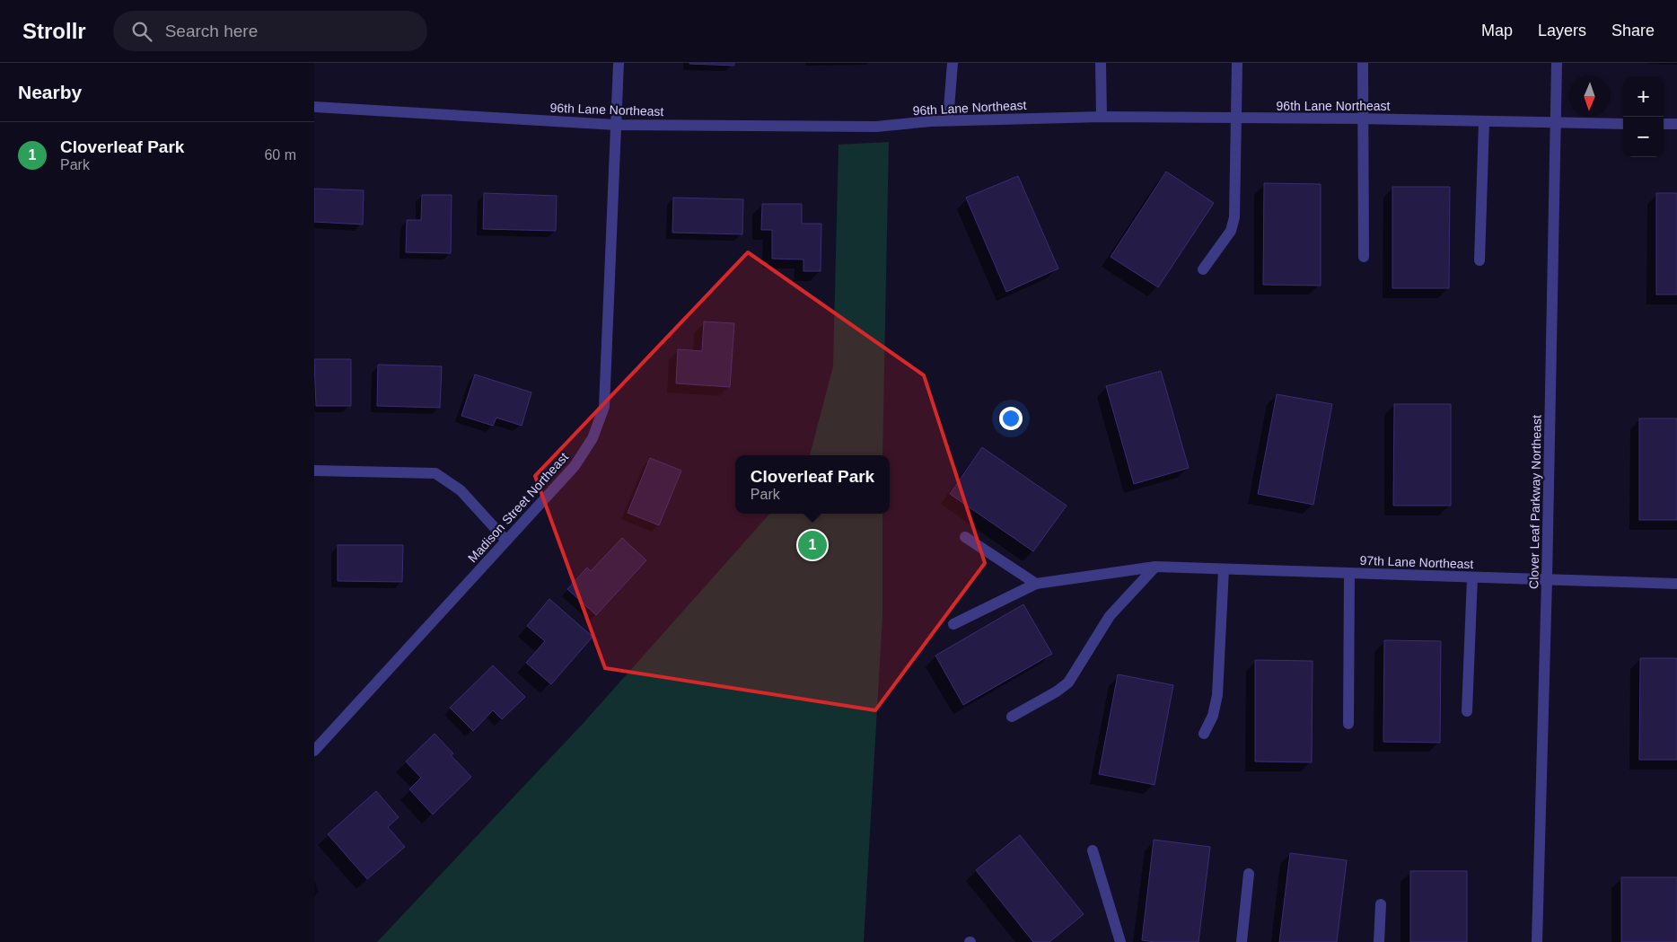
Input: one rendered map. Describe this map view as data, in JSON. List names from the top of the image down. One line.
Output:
{"streets":{"street":["96th Lane Northeast","Clover Leaf Parkway Northeast","Madison Street Northeast","97th Lane Northeast"]},"crossings":[["96th Lane Northeast","Clover Leaf Parkway Northeast"],["96th Lane Northeast","Madison Street Northeast"],["Clover Leaf Parkway Northeast","97th Lane Northeast"]],"north":"bottom","page":{"header":"Strollr","search":"Search here","nav":["Map","Layers","Share"],"heading":"Nearby","map_buttons":["+","−"],"list":[{"mark":"1","name":"Cloverleaf Park","note":"Park","value":"60 m"}],"popup":["Cloverleaf Park","Park"],"pins":"1"}}
